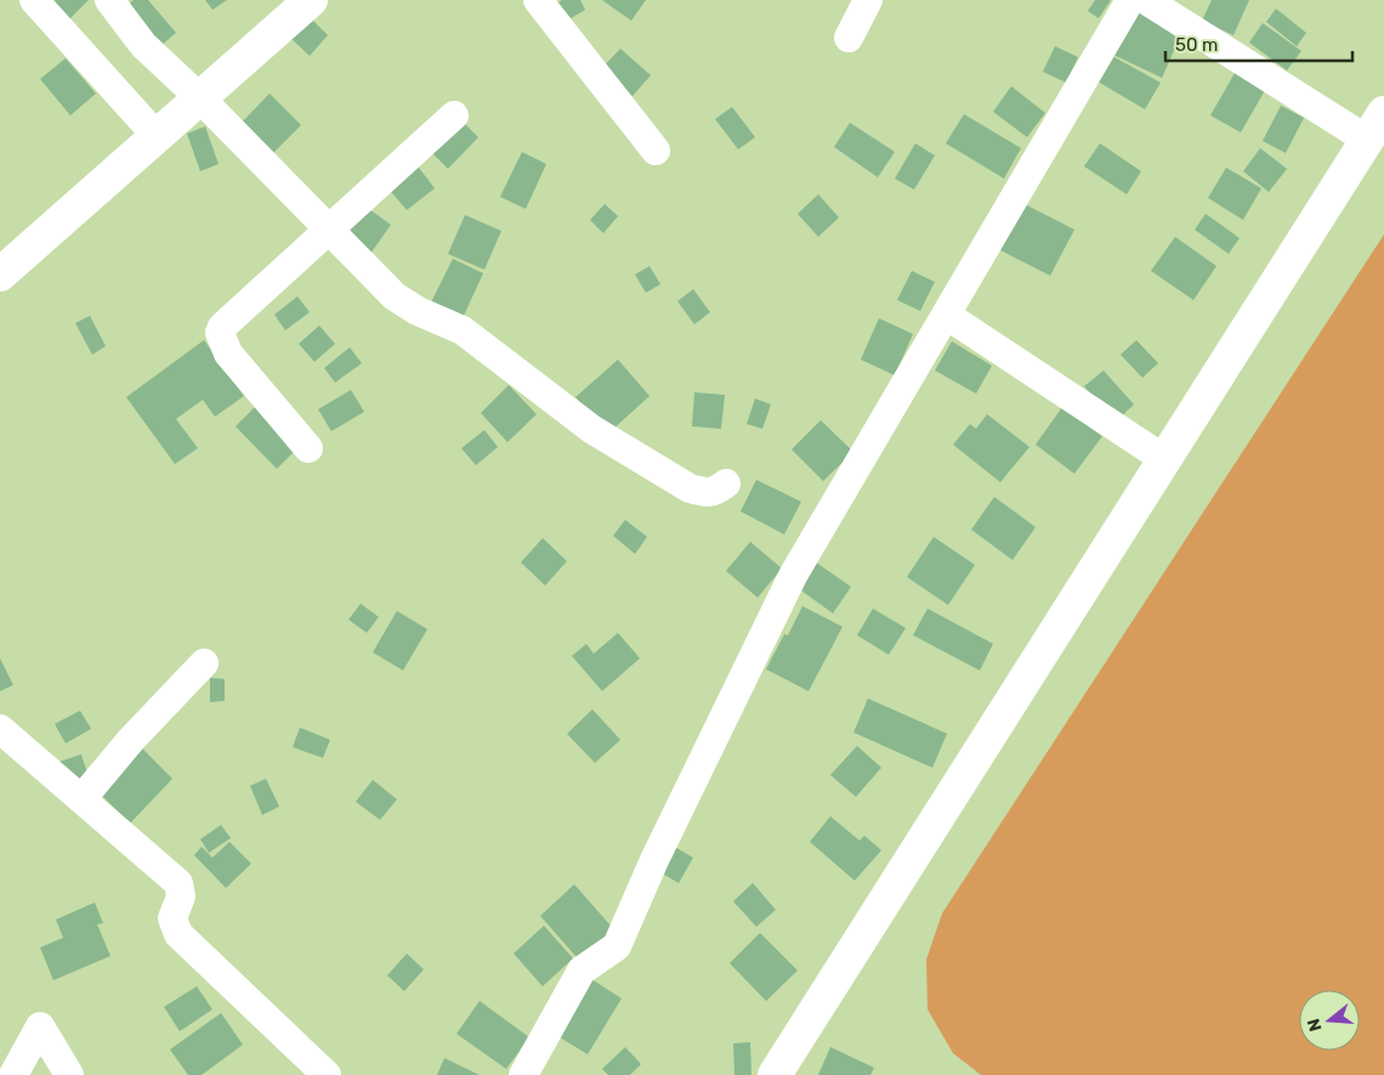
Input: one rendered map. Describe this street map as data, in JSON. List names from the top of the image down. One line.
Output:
{"scale_bar":"50 m","north":"left"}
